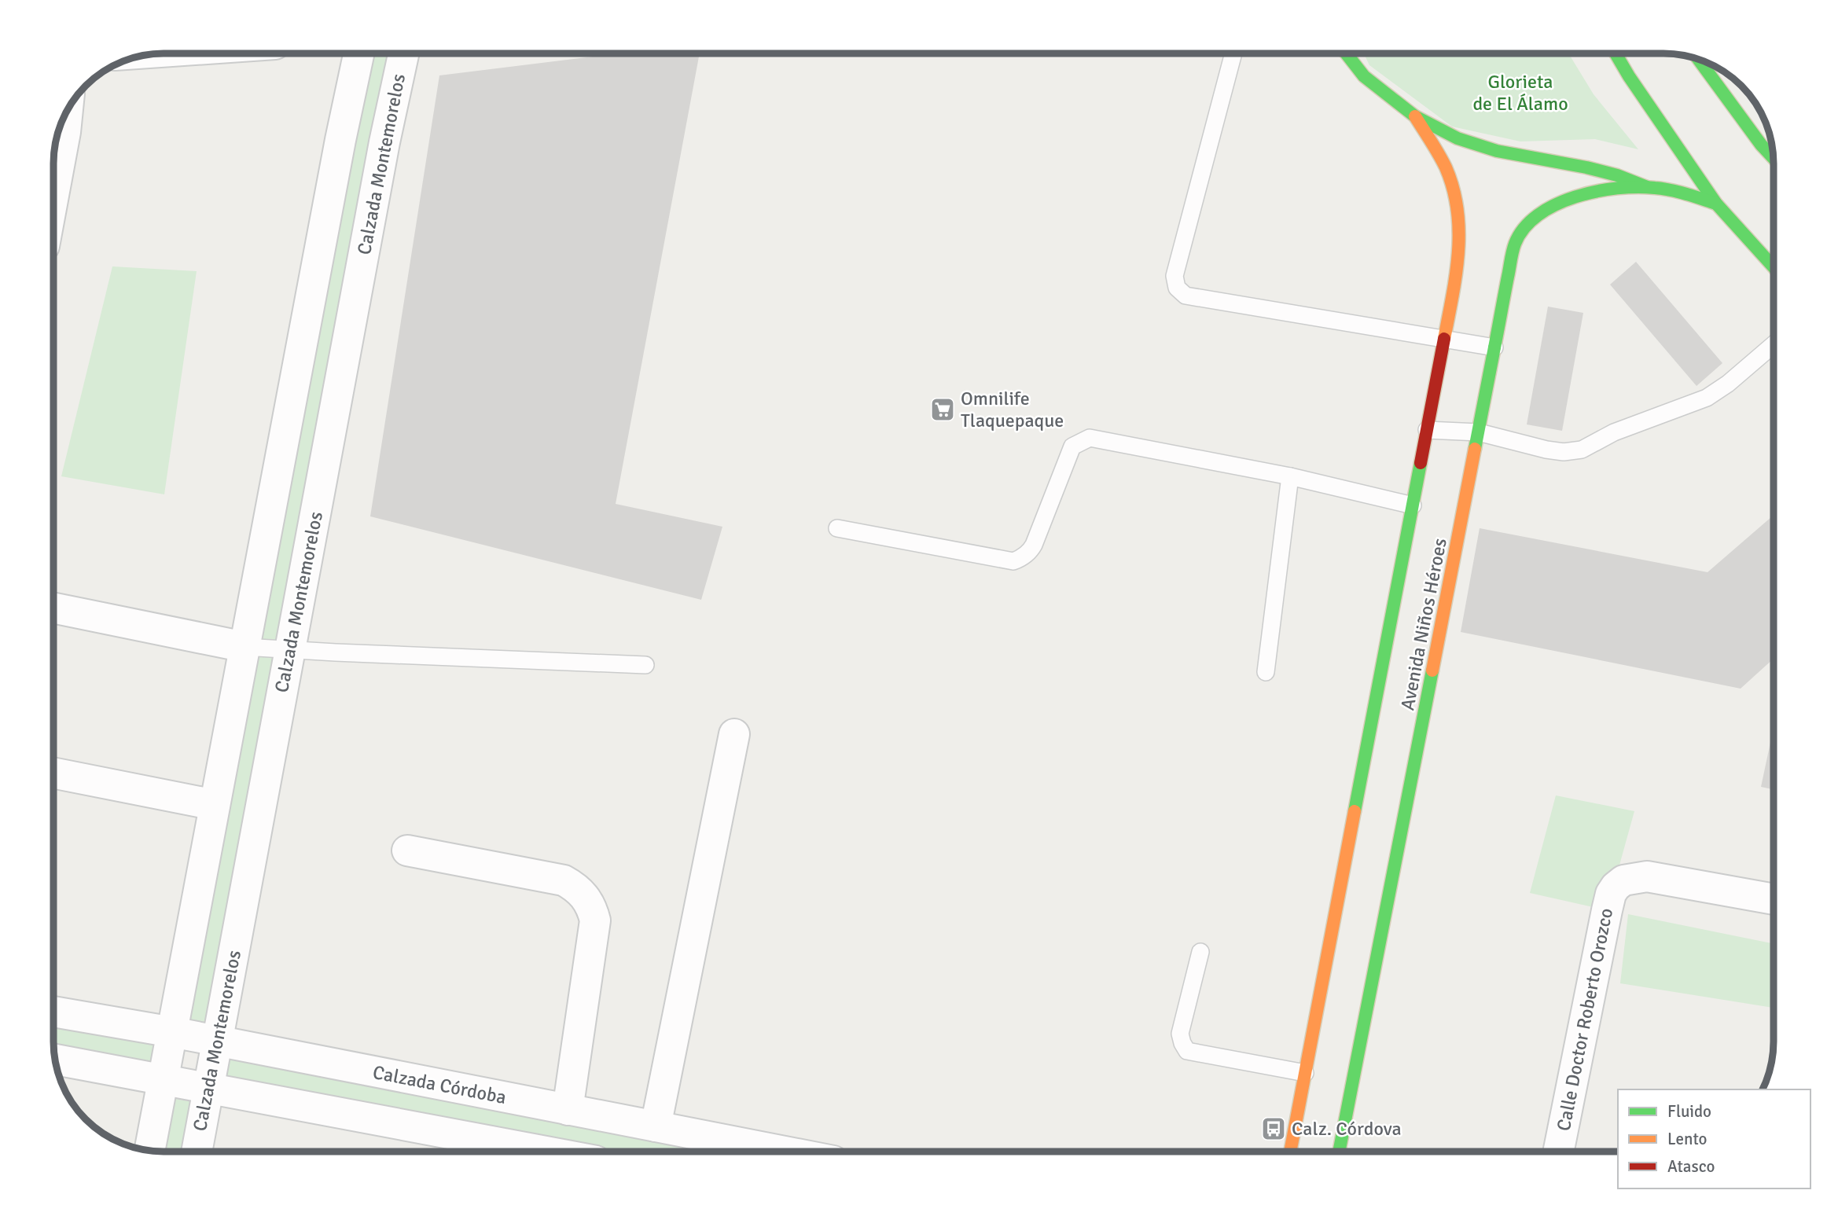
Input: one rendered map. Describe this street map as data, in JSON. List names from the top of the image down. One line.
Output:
{"streets":{"main road":["Avenida Niños Héroes"],"street":["Calzada Montemorelos","Calle Doctor Roberto Orozco","Calzada Córdoba"]},"crossings":[["Calzada Montemorelos","Calzada Córdoba"]],"parks":["Glorieta de El Álamo"],"places":{"supermarket":["Omnilife Tlaquepaque"],"bus stop":["Calz. Córdova"]},"legend":["Fluido","Lento","Atasco"]}
